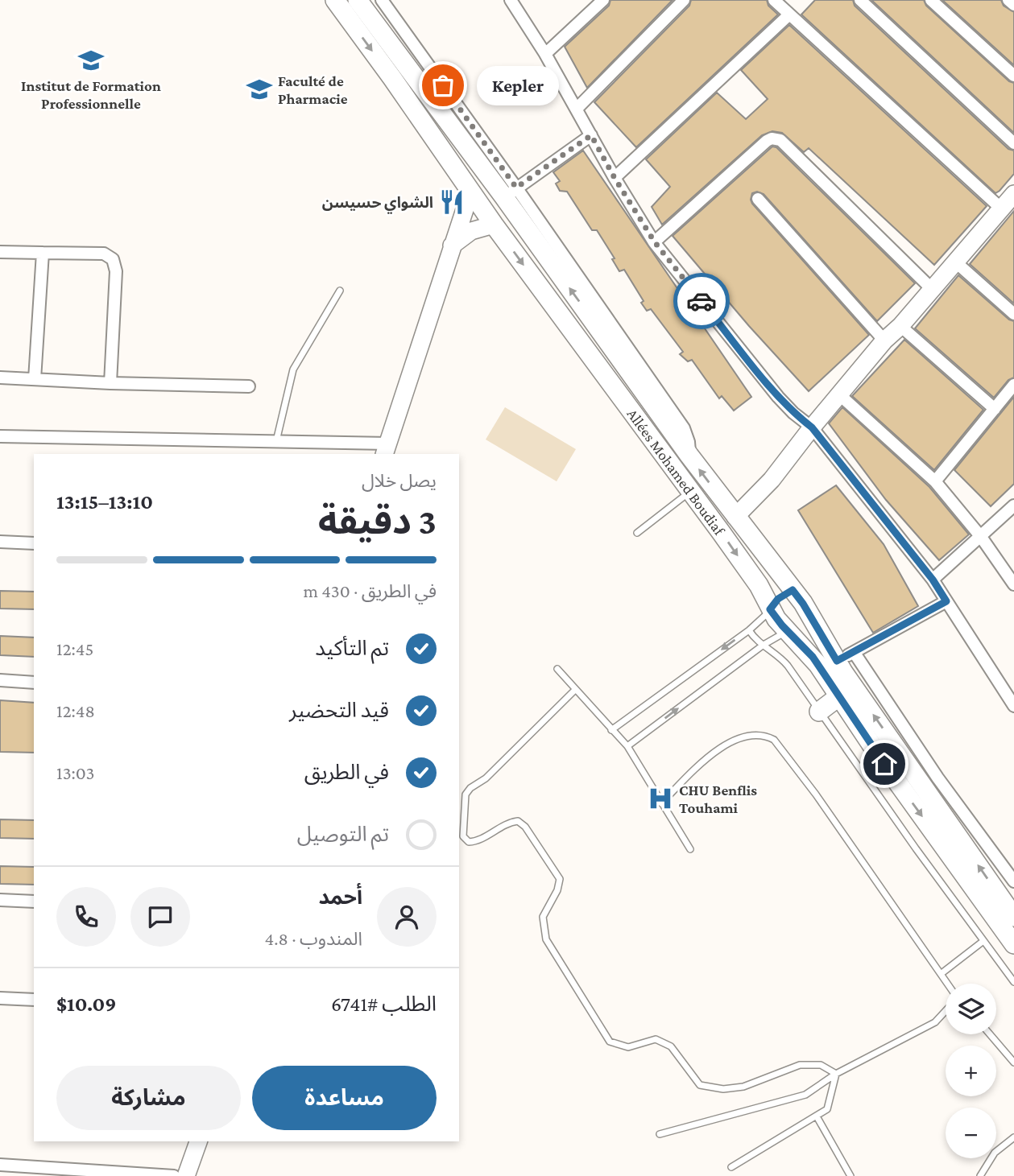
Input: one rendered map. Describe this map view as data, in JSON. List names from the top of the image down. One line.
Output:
{"streets":{"main road":["Allées Mohamed Boudiaf"]},"places":{"school or university":["Institut de Formation Professionnelle","Faculté de Pharmacie"],"other":["Kepler"],"restaurant":["الشواي حسيسن"],"hospital":["CHU Benflis Touhami"]},"page":{"bubble":"Kepler","heading":["3 دقيقة","يصل خلال","13:10–13:15"],"panel":["أحمد","المندوب · 4.8","الطلب #6741","$10.09"],"bar":"في الطريق · 430 m","list":[["تم التأكيد","12:45"],["قيد التحضير","12:48"],["في الطريق","13:03"],"تم التوصيل"],"map_buttons":["+","−"],"buttons":["مساعدة","مشاركة"]}}
